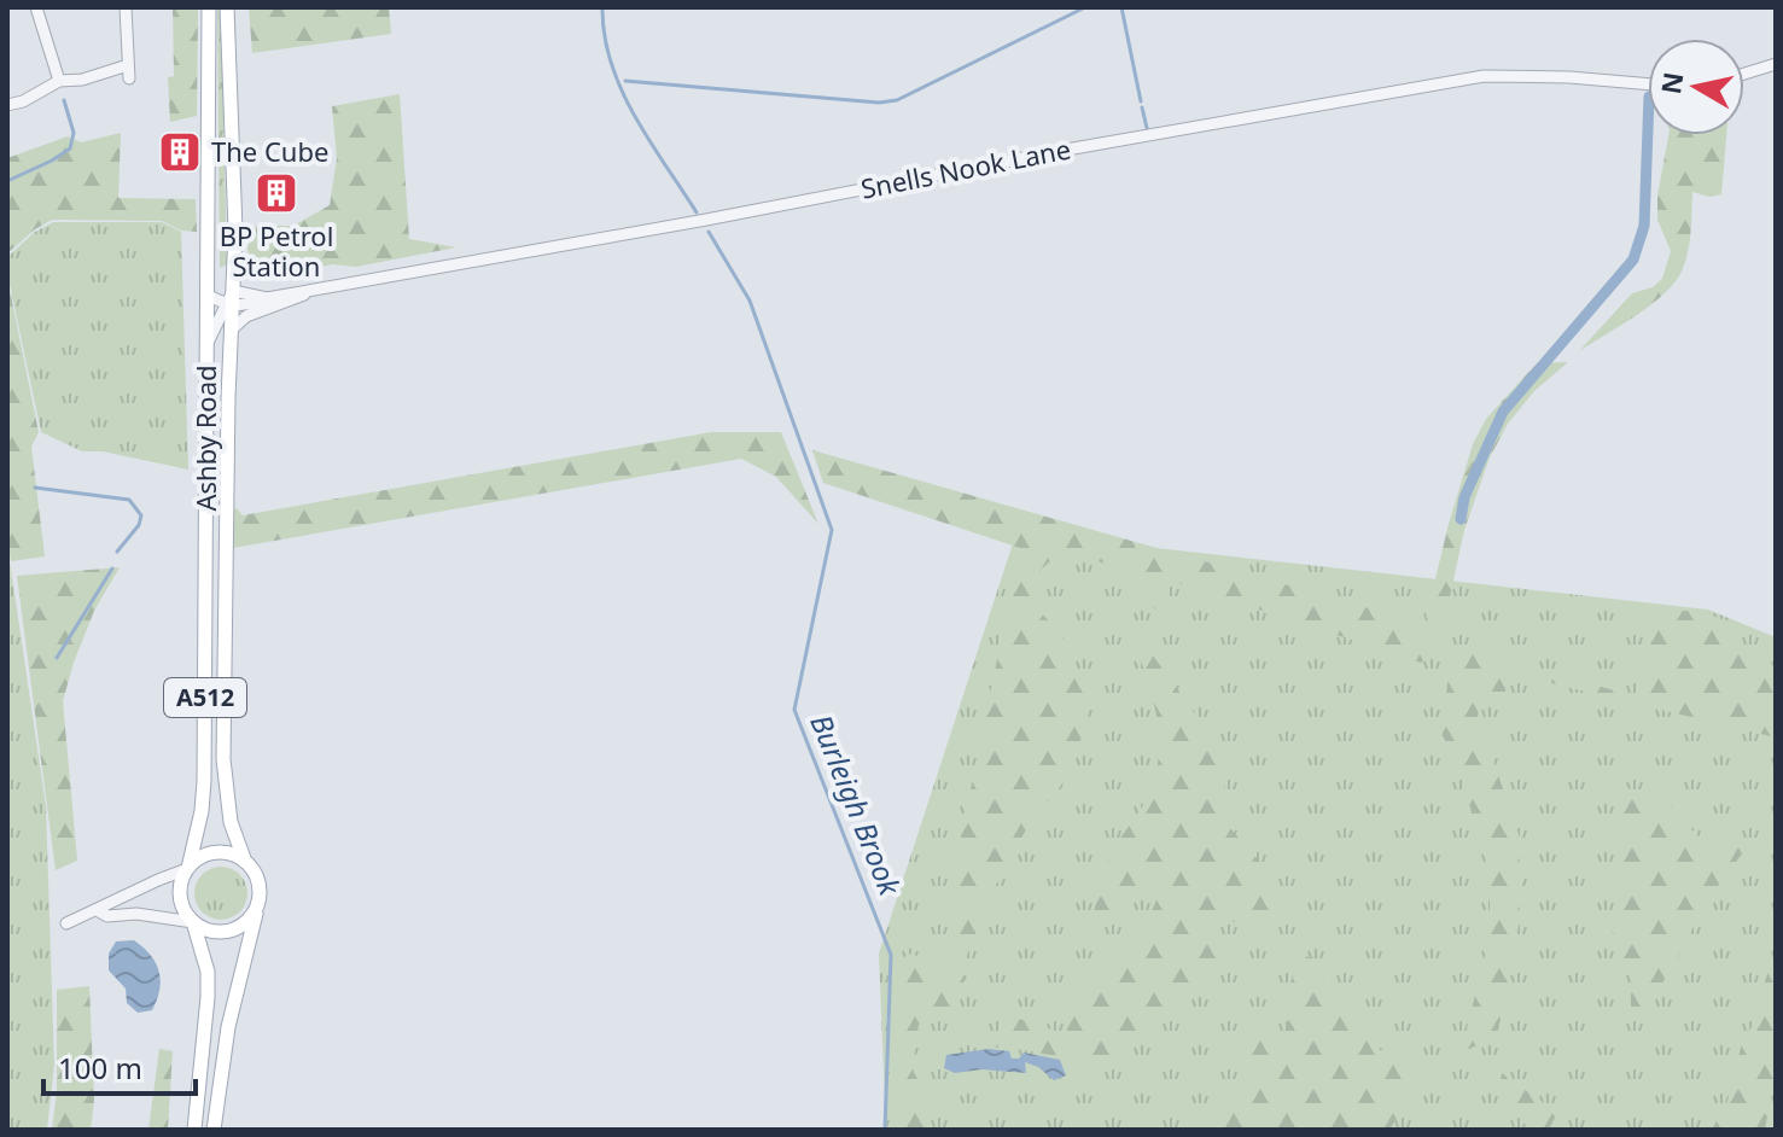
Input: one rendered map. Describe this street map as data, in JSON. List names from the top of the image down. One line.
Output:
{"streets":{"main road":["Ashby Road","A512"],"street":["Snells Nook Lane"]},"crossings":[["Snells Nook Lane","Ashby Road"]],"water":["Burleigh Brook"],"places":{"building":["The Cube","BP Petrol Station"]},"scale_bar":"100 m","north":"left"}
